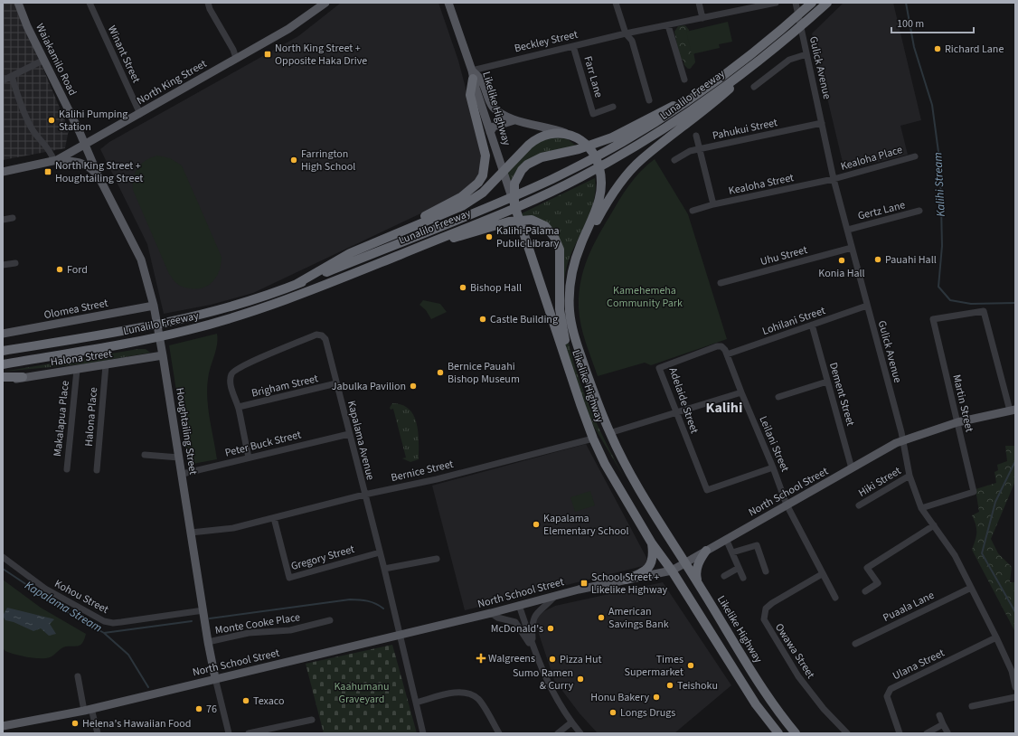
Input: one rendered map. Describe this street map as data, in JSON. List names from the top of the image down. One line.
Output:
{"streets":{"highway":["Lunalilo Freeway","Likelike Highway"],"main road":["Waiakamilo Road","North King Street","Olomea Street","Halona Street","Houghtailing Street","North School Street"],"street":["Beckley Street","Winant Street","Gulick Avenue","Farr Lane","Pahukui Street","Kealoha Place","Kealoha Street","Gertz Lane","Uhu Street","Lohilani Street","Brigham Street","Dement Street","Adelaide Street","Martin Street","Halona Place","Makalapua Place","Kapalama Avenue","Peter Buck Street","Leilani Street","Bernice Street","Hiki Street","Gregory Street","Kohou Street","Puaala Lane","Monte Cooke Place","Owawa Street","Ulana Street"]},"crossings":[["Beckley Street","Farr Lane"],["Beckley Street","Likelike Highway"],["Winant Street","North King Street"],["Waiakamilo Road","North King Street"],["Waiakamilo Road","Houghtailing Street"],["Gulick Avenue","Pahukui Street"],["Gulick Avenue","Kealoha Place"],["Gulick Avenue","Kealoha Street"],["Gulick Avenue","Gertz Lane"],["Gulick Avenue","Uhu Street"],["Gulick Avenue","Lohilani Street"],["Gulick Avenue","Martin Street"],["Gulick Avenue","Hiki Street"],["Gulick Avenue","North School Street"],["Gulick Avenue","Puaala Lane"],["Gulick Avenue","Ulana Street"],["North King Street","Houghtailing Street"],["Likelike Highway","Bernice Street"],["Likelike Highway","North School Street"],["Kealoha Place","Kealoha Street"],["Olomea Street","Houghtailing Street"],["Lohilani Street","Dement Street"],["Lohilani Street","Adelaide Street"],["Lohilani Street","Leilani Street"],["Halona Street","Halona Place"],["Halona Street","Makalapua Place"],["Halona Street","Houghtailing Street"],["Brigham Street","Kapalama Avenue"],["Dement Street","North School Street"],["Adelaide Street","Leilani Street"],["Martin Street","North School Street"],["Houghtailing Street","Peter Buck Street"],["Houghtailing Street","Bernice Street"],["Houghtailing Street","North School Street"],["Houghtailing Street","Kohou Street"],["Houghtailing Street","Monte Cooke Place"],["Kapalama Avenue","Peter Buck Street"],["Kapalama Avenue","Bernice Street"],["Kapalama Avenue","North School Street"],["Kapalama Avenue","Gregory Street"],["Leilani Street","North School Street"],["Leilani Street","Owawa Street"],["Bernice Street","Gregory Street"]],"districts":["Kalihi"],"water":["Kalihi Stream","Kapalama Stream"],"parks":["Kamehemeha Community Park","Kaahumanu Graveyard"],"places":{"other":["Richard Lane","Kalihi Pumping Station","Farrington High School","Kalihi-Pālama Public Library","Pauahi Hall","Konia Hall","Ford","Bishop Hall","Castle Building","Bernice Pauahi Bishop Museum","Jabulka Pavilion","Kapalama Elementary School","American Savings Bank","McDonald's","Pizza Hut","Times Supermarket","Sumo Ramen & Curry","Teishoku","Honu Bakery","Texaco","76","Longs Drugs","Helena's Hawaiian Food"],"transit":["North King Street + Opposite Haka Drive","North King Street + Houghtailing Street","School Street + Likelike Highway"],"health":["Walgreens"]},"scale_bar":"100 m"}
